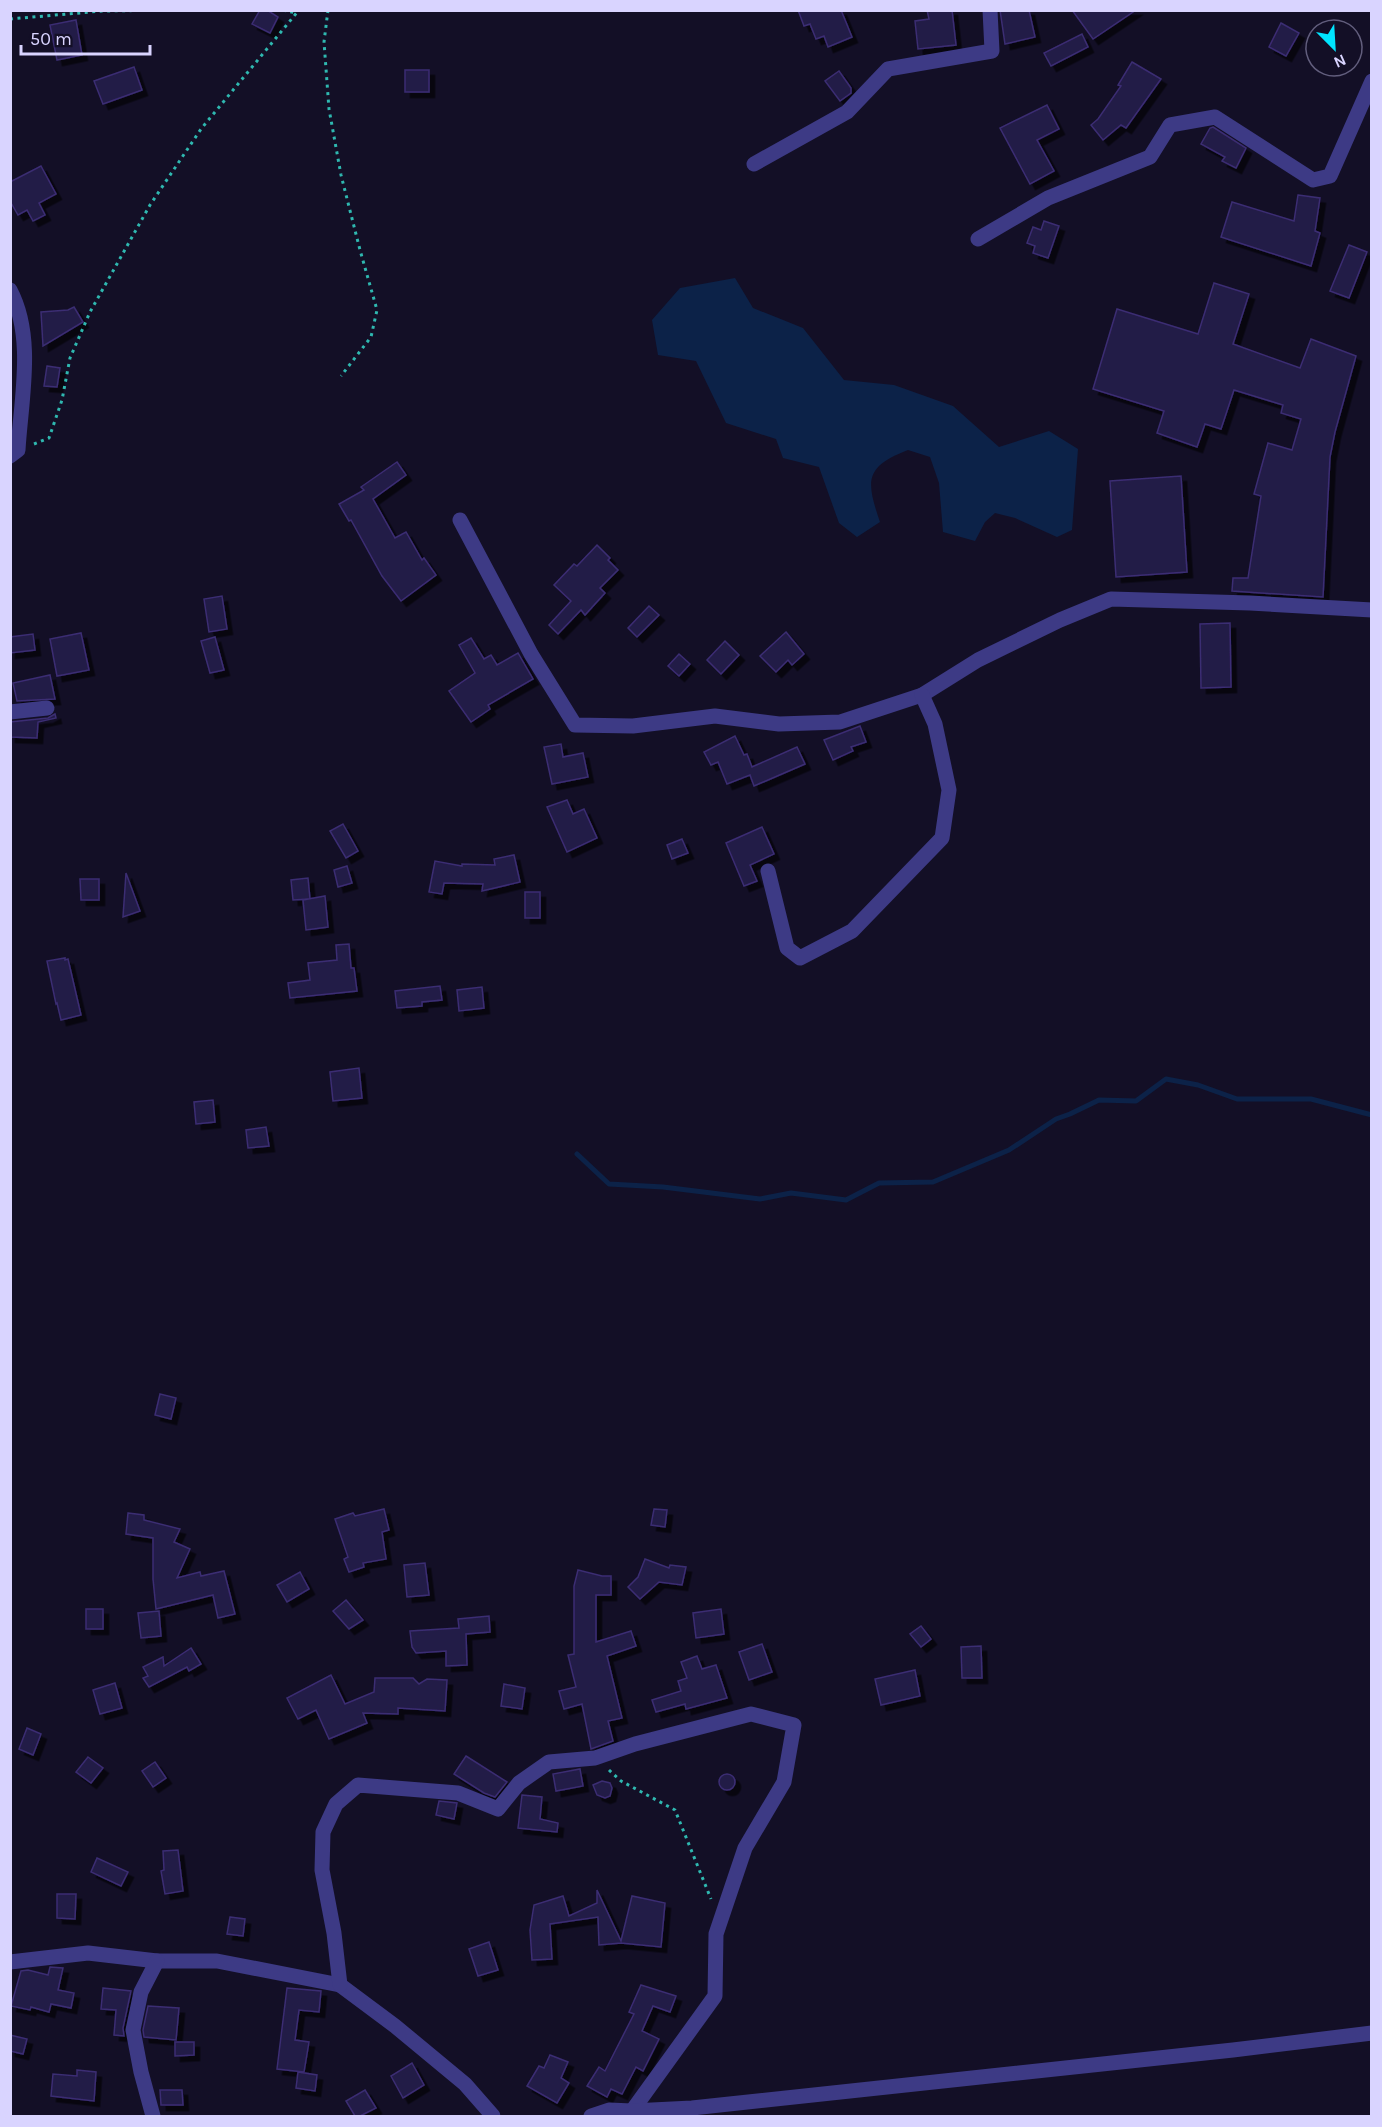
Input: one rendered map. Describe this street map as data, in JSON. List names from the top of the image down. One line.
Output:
{"scale_bar":"50 m","north":"bottom right"}
